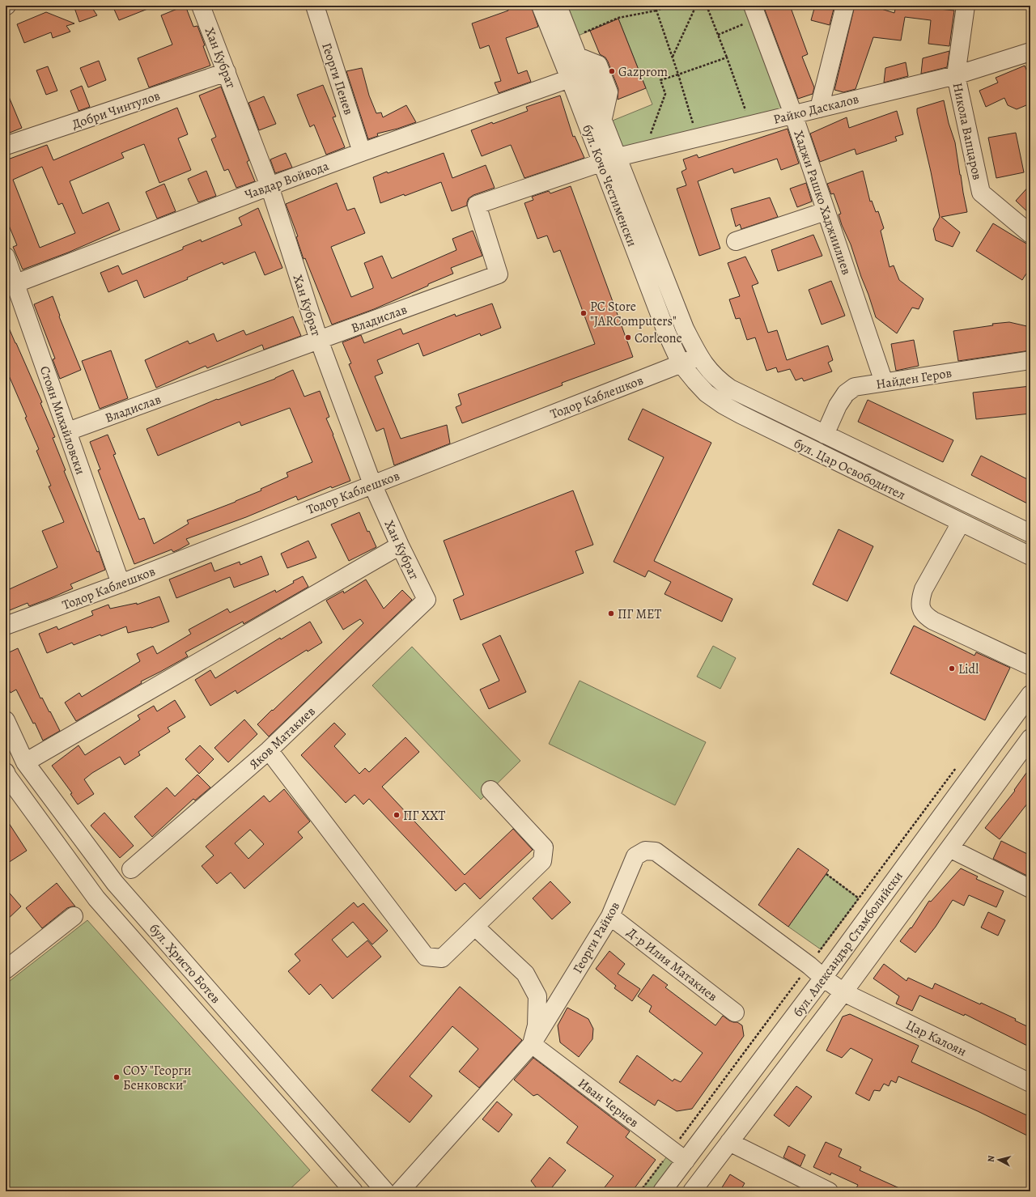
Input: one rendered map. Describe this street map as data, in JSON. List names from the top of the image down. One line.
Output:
{"streets":{"street":["Хан Кубрат","Георги Пенев","Райко Даскалов","Добри Чинтулов","Никола Вапцаров","Чавдар Войвода","бул. Кочо Честименски","Хаджи Рашко Хаджиилиев","Владислав","Найден Геров","Тодор Каблешков","Стоян Михайловски","бул. Цар Освободител","Яков Матакиев","Георги Райков","бул. Александър Стамболийски","бул. Христо Ботев","Д-р Илия Матакиев","Цар Калоян","Иван Чернев"]},"crossings":[["Хан Кубрат","Добри Чинтулов"],["Хан Кубрат","Чавдар Войвода"],["Хан Кубрат","Владислав"],["Хан Кубрат","Тодор Каблешков"],["Хан Кубрат","Яков Матакиев"],["Георги Пенев","Чавдар Войвода"],["Райко Даскалов","Никола Вапцаров"],["Райко Даскалов","бул. Кочо Честименски"],["Райко Даскалов","Хаджи Рашко Хаджиилиев"],["Райко Даскалов","Владислав"],["Чавдар Войвода","бул. Кочо Честименски"],["Чавдар Войвода","Стоян Михайловски"],["бул. Кочо Честименски","Владислав"],["бул. Кочо Честименски","Тодор Каблешков"],["бул. Кочо Честименски","бул. Цар Освободител"],["Хаджи Рашко Хаджиилиев","Найден Геров"],["Владислав","Стоян Михайловски"],["Найден Геров","бул. Цар Освободител"],["Тодор Каблешков","Стоян Михайловски"],["Тодор Каблешков","бул. Цар Освободител"],["Георги Райков","бул. Александър Стамболийски"],["Георги Райков","Д-р Илия Матакиев"],["Георги Райков","Цар Калоян"],["Георги Райков","Иван Чернев"],["бул. Александър Стамболийски","Цар Калоян"],["бул. Александър Стамболийски","Иван Чернев"]],"places":["Gazprom","PC Store \"JARComputers\"","Corleone","ПГ МЕТ","Lidl","ПГ ХХТ","СОУ \"Георги Бенковски\""],"north":"left"}
